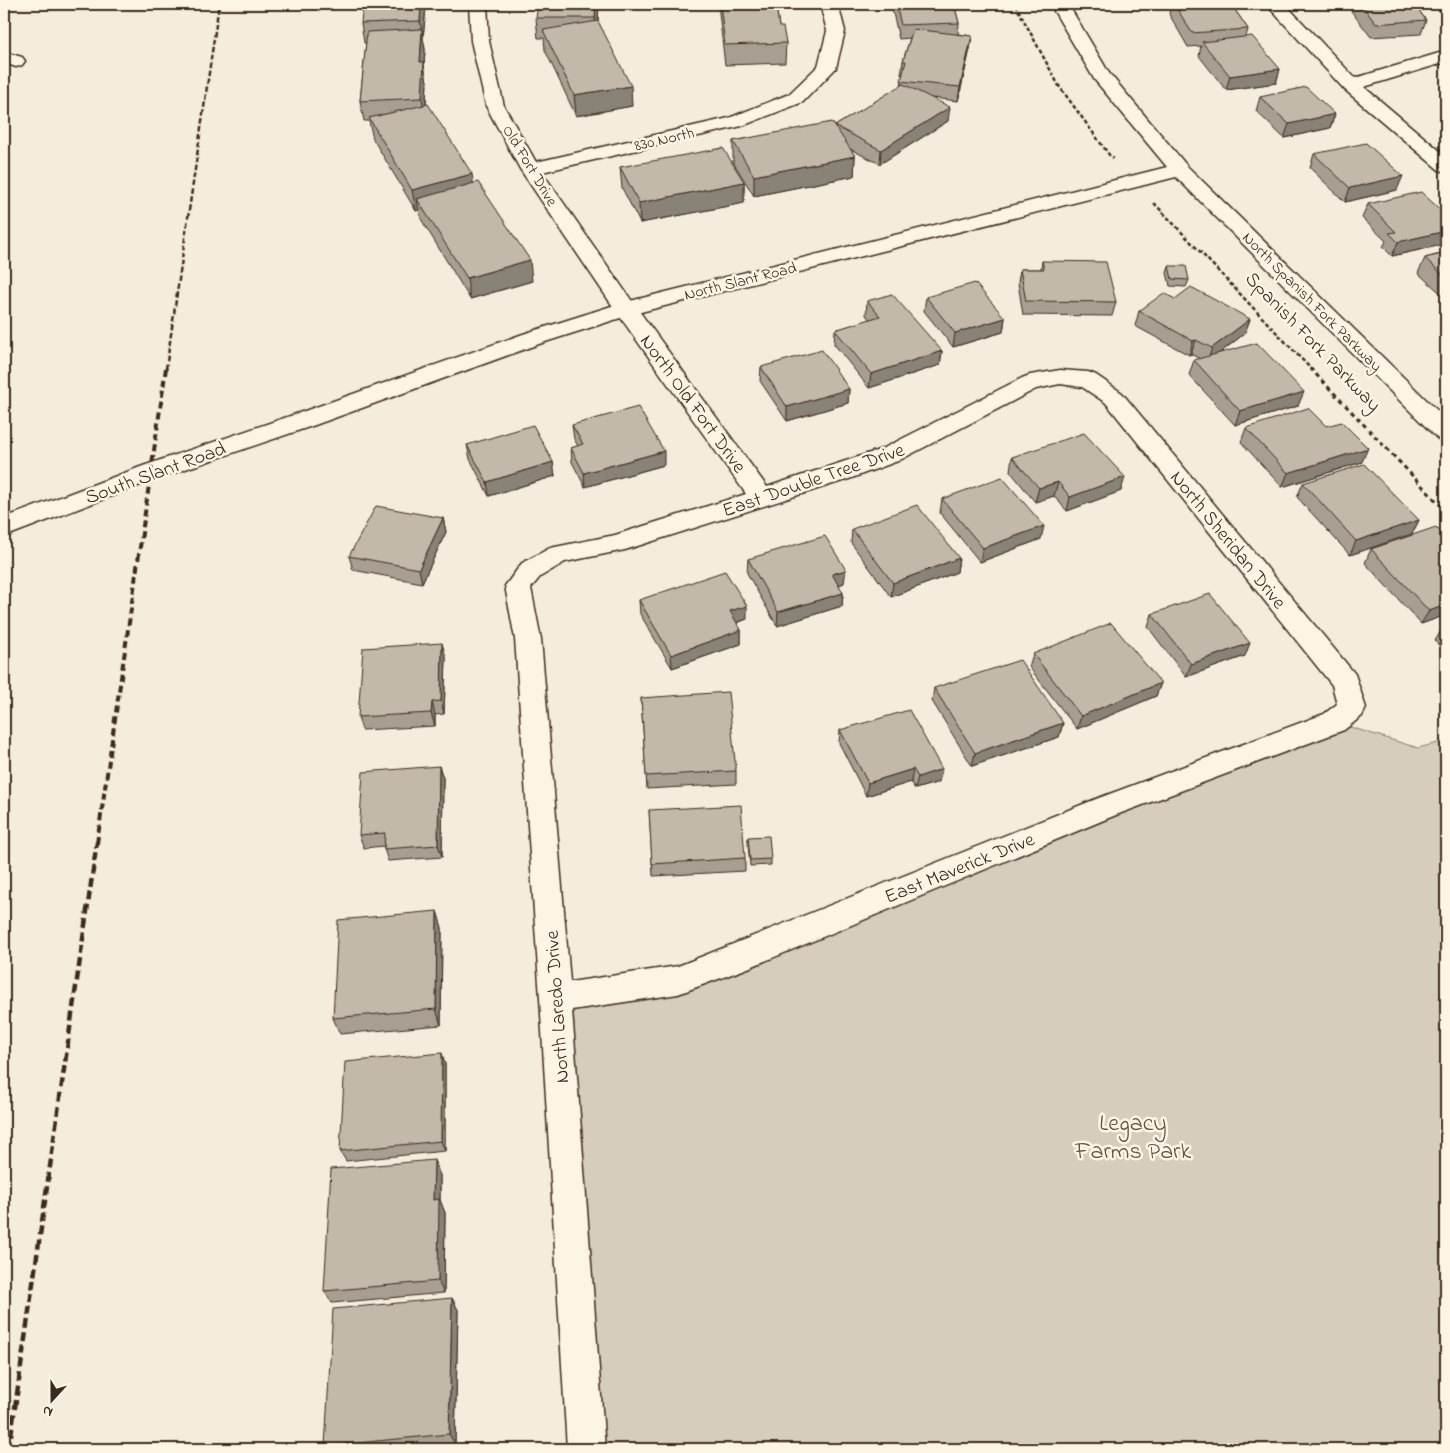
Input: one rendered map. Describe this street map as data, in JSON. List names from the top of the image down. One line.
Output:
{"streets":{"street":["830 North","Old Fort Drive","North Slant Road","North Spanish Fork Parkway","North Old Fort Drive","South Slant Road","East Double Tree Drive","North Sheridan Drive","East Maverick Drive","North Laredo Drive"],"path":["Spanish Fork Parkway"]},"crossings":[["830 North","Old Fort Drive"],["Old Fort Drive","North Slant Road"],["Old Fort Drive","North Old Fort Drive"],["North Slant Road","North Spanish Fork Parkway"],["North Slant Road","North Old Fort Drive"],["North Slant Road","South Slant Road"],["North Old Fort Drive","East Double Tree Drive"],["East Double Tree Drive","North Sheridan Drive"],["East Double Tree Drive","North Laredo Drive"],["North Sheridan Drive","East Maverick Drive"],["East Maverick Drive","North Laredo Drive"]],"parks":["Legacy Farms Park"],"north":"bottom"}
